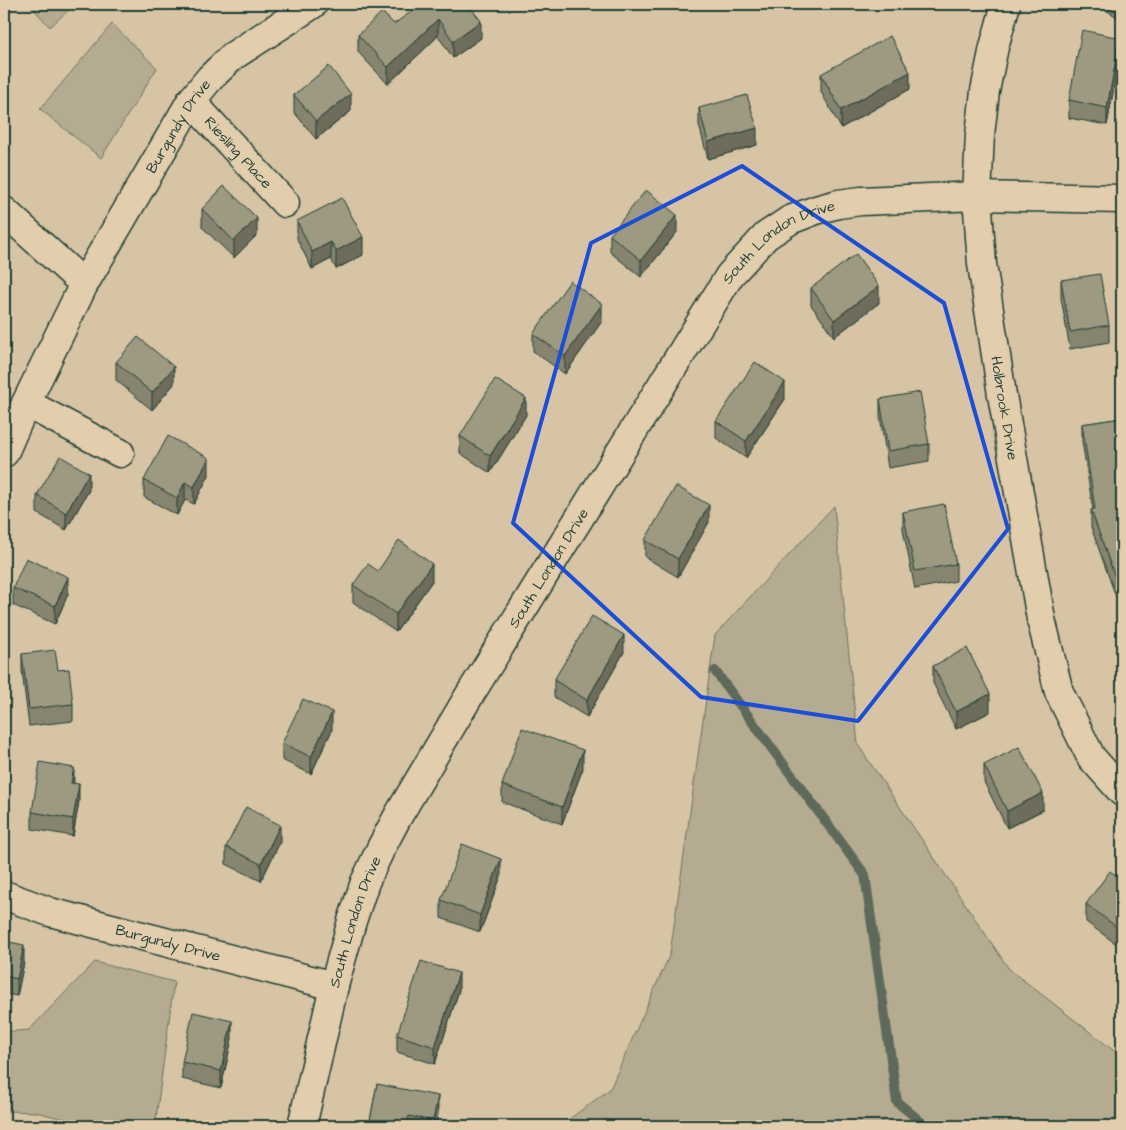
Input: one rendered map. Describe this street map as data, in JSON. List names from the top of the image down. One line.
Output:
{"streets":{"street":["Burgundy Drive","Riesling Place","South London Drive","Holbrook Drive"]},"crossings":[["Burgundy Drive","Riesling Place"],["Burgundy Drive","South London Drive"],["South London Drive","Holbrook Drive"]]}
